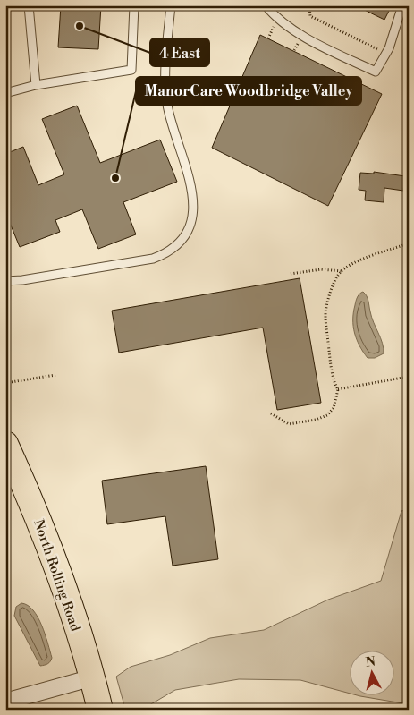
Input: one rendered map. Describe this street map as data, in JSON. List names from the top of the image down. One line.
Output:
{"streets":{"main road":["North Rolling Road"]},"places":["4 East","ManorCare Woodbridge Valley"],"north":"top"}
